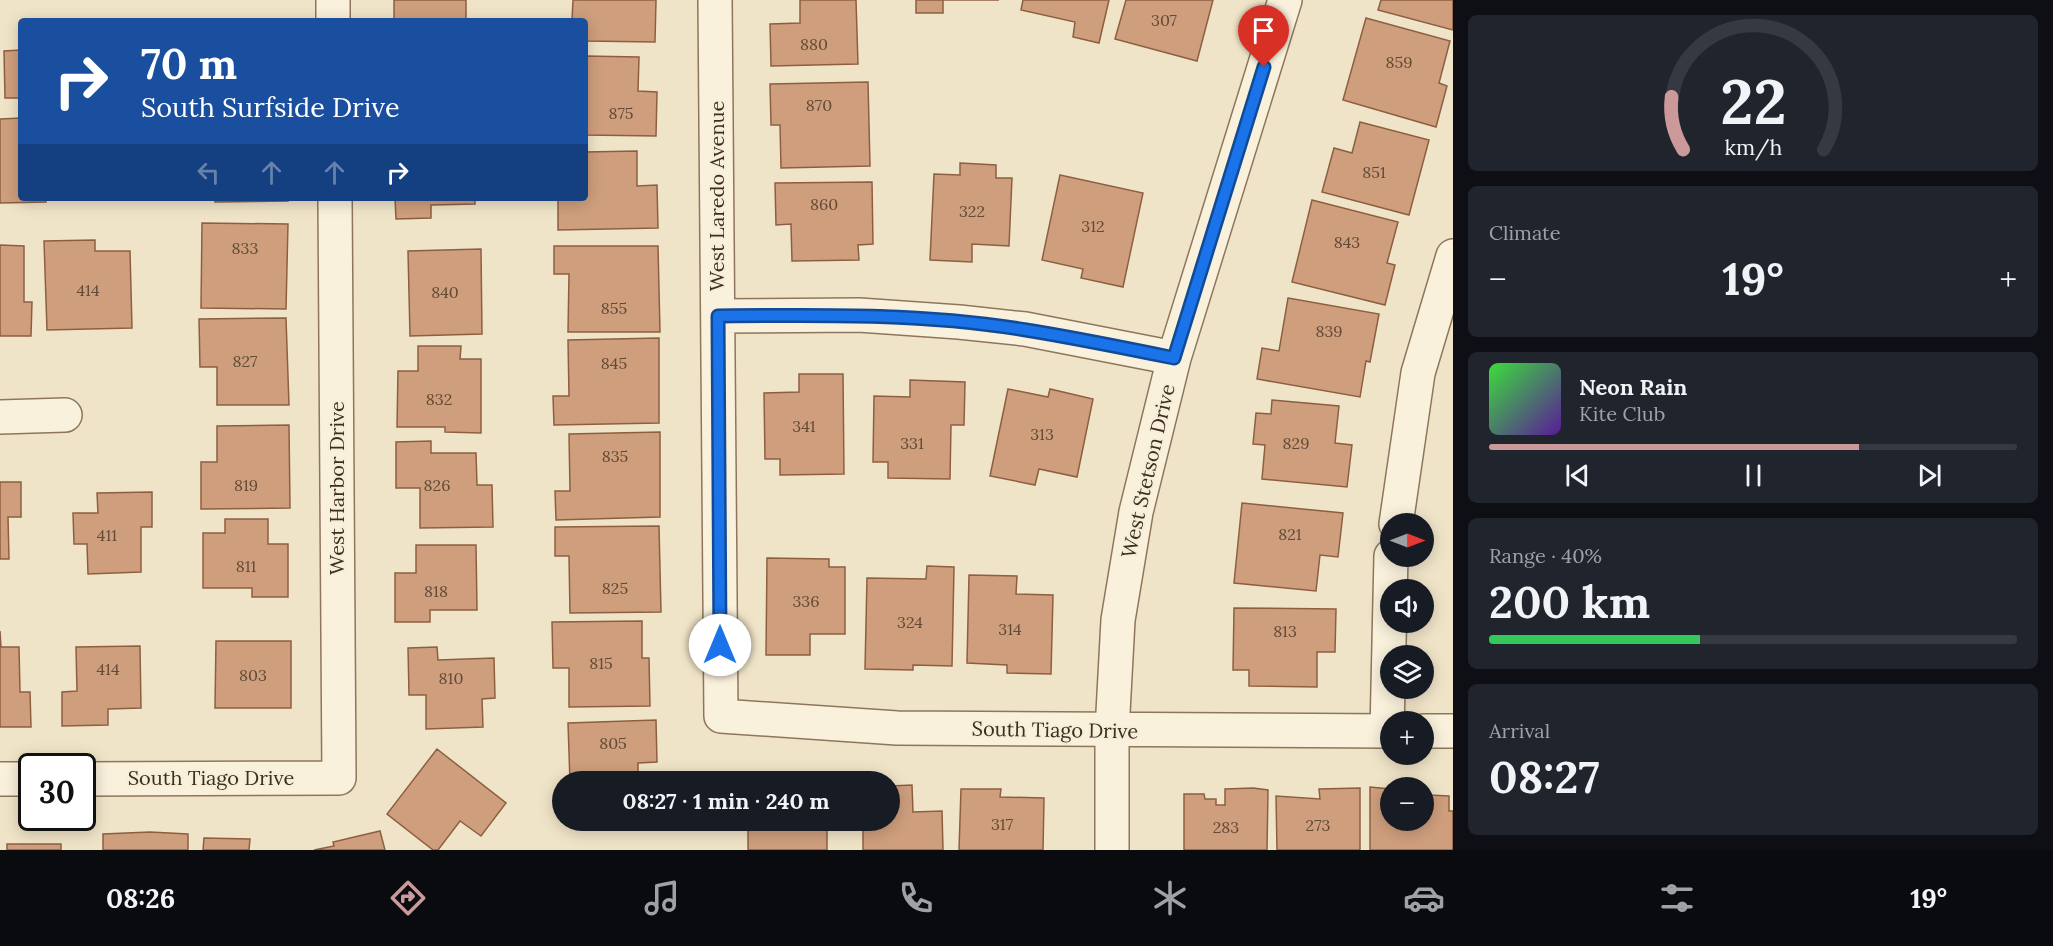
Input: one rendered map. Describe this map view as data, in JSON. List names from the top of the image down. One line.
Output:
{"streets":{"street":["West Laredo Avenue","West Stetson Drive","West Harbor Drive","South Tiago Drive"]},"crossings":[["West Laredo Avenue","South Tiago Drive"],["West Stetson Drive","South Tiago Drive"],["West Harbor Drive","South Tiago Drive"]],"house_numbers":["307","880","859","870","875","851","860","322","312","843","833","414","840","855","839","827","845","832","341","313","331","829","835","819","826","821","411","811","825","818","336","324","314","813","815","414","803","810","805","317","273","283"],"north":"right","page":{"turn":["70 m","South Surfside Drive"],"tile":["Climate",["Range · 40%","200 km"],["Arrival","08:27"]],"heat":["−","19°","+"],"song":["Neon Rain","Kite Club"],"map_buttons":["+","−"],"limit":"30","trip":"08:27 · 1 min · 240 m","tabs":["08:26","19°"],"gauge":["22","km/h"]}}
